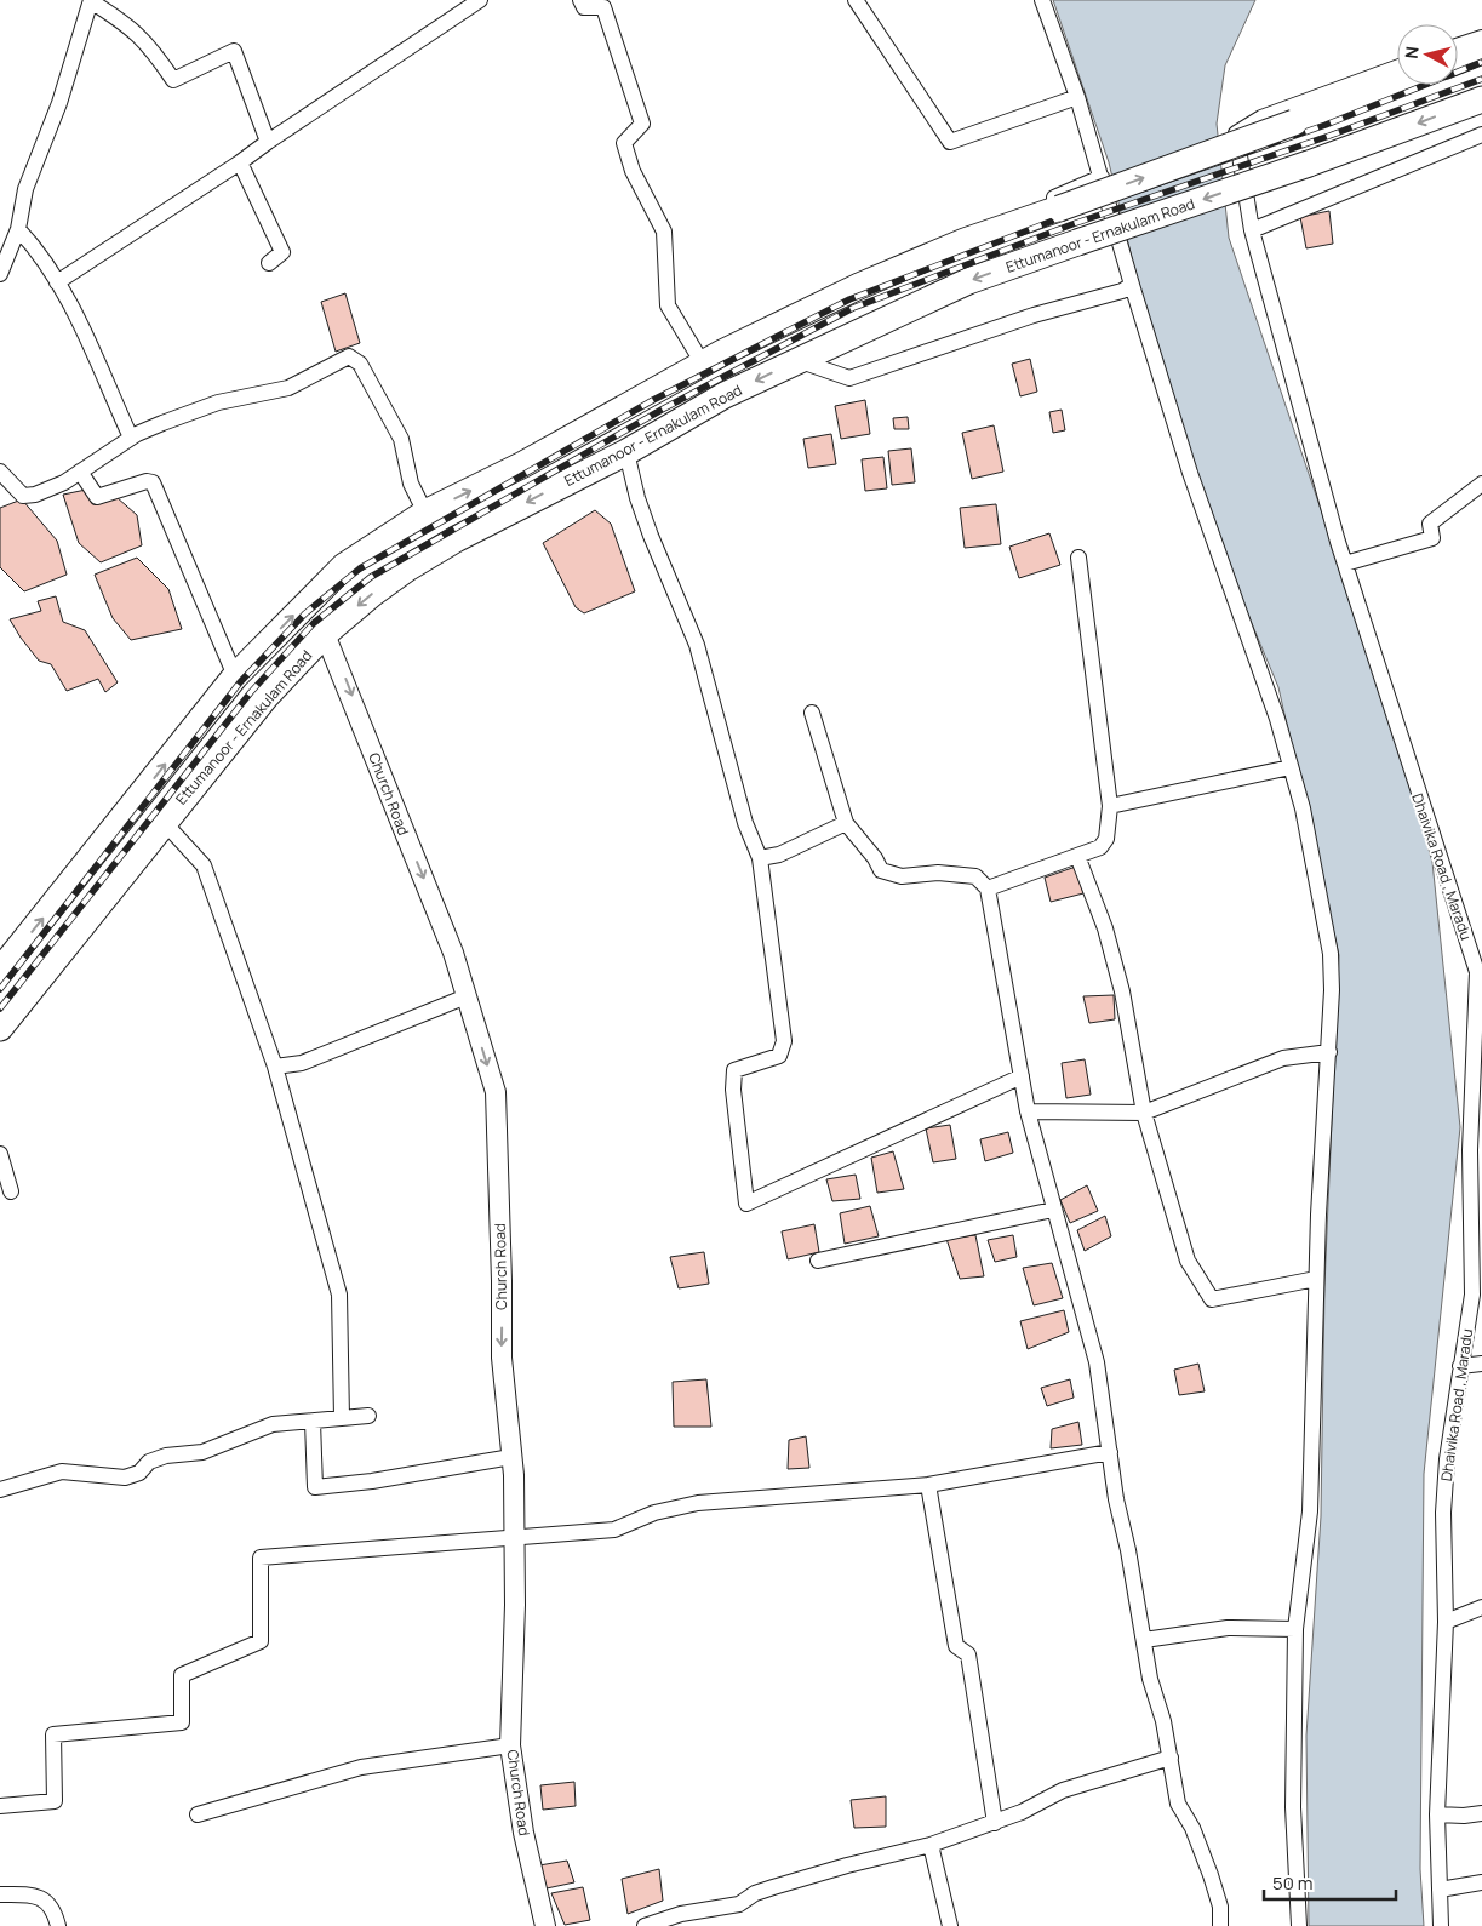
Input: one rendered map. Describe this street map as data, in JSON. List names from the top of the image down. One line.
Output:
{"streets":{"main road":["Ettumanoor - Ernakulam Road"],"street":["Church Road","Dhaivika Road , Maradu"]},"crossings":[["Ettumanoor - Ernakulam Road","Church Road"]],"one_way":["Church Road"],"scale_bar":"50 m","north":"left"}
